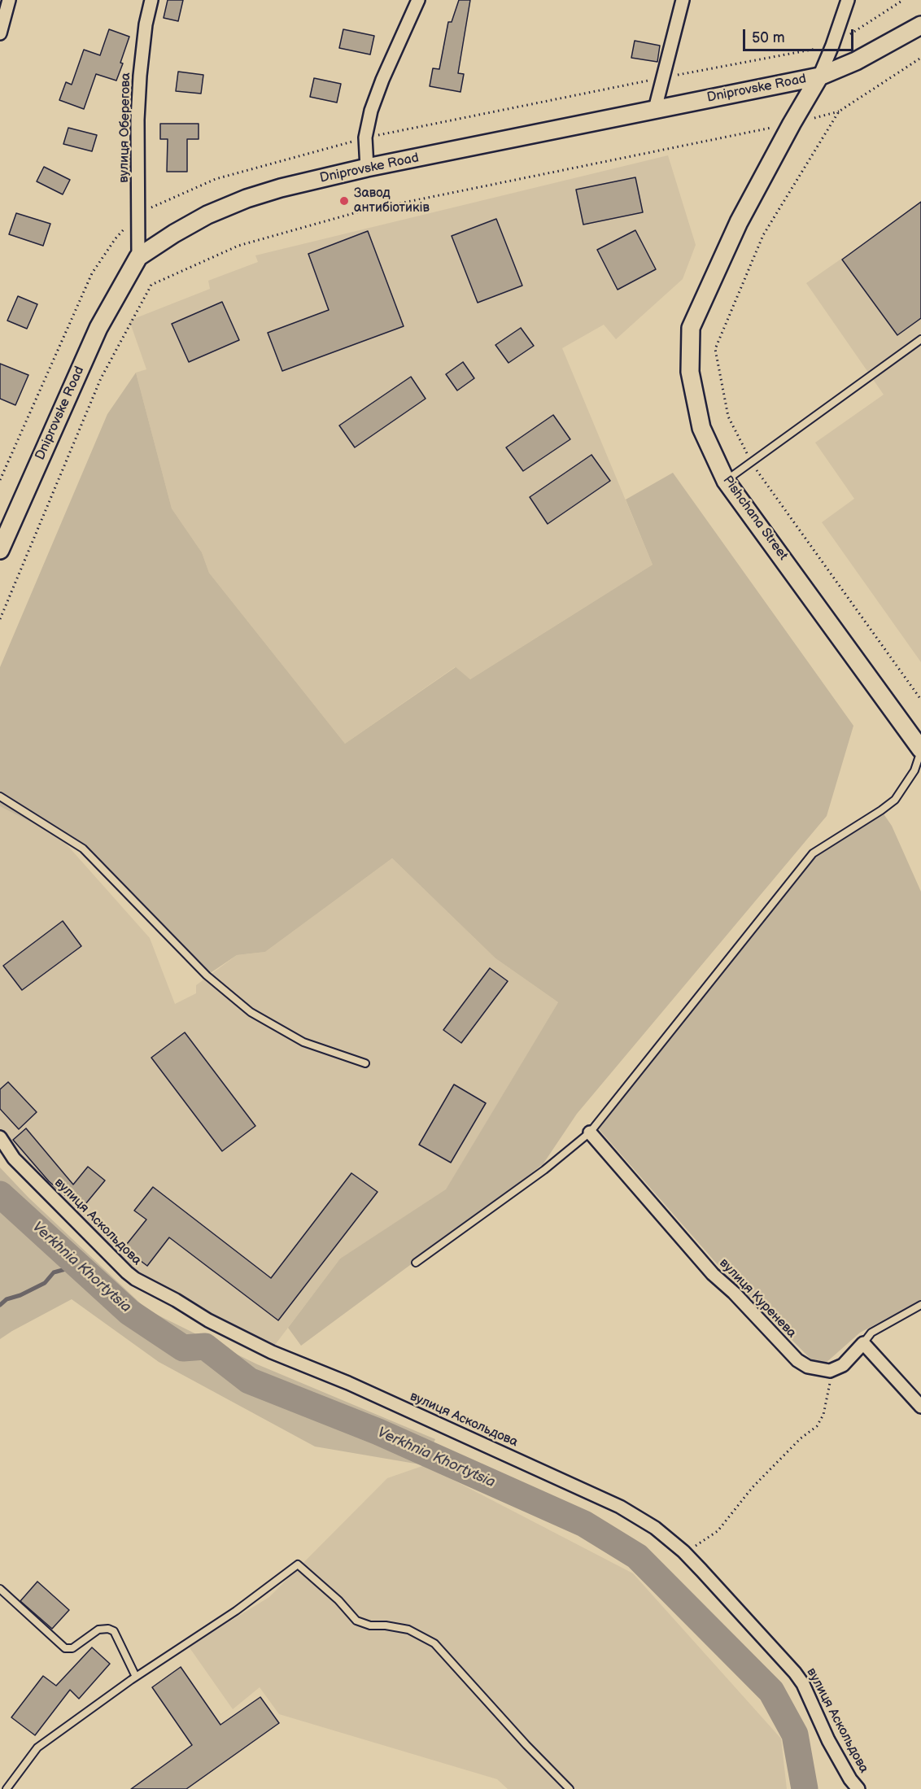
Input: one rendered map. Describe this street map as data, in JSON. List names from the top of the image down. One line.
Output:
{"streets":{"street":["Dniprovske Road","вулиця Оберегова","Pishchana Street","вулиця Аскольдова","вулиця Куренева"]},"crossings":[["Dniprovske Road","вулиця Оберегова"],["Dniprovske Road","Pishchana Street"]],"water":["Verkhnia Khortytsia"],"places":["Завод антибіотиків"],"scale_bar":"50 m"}
